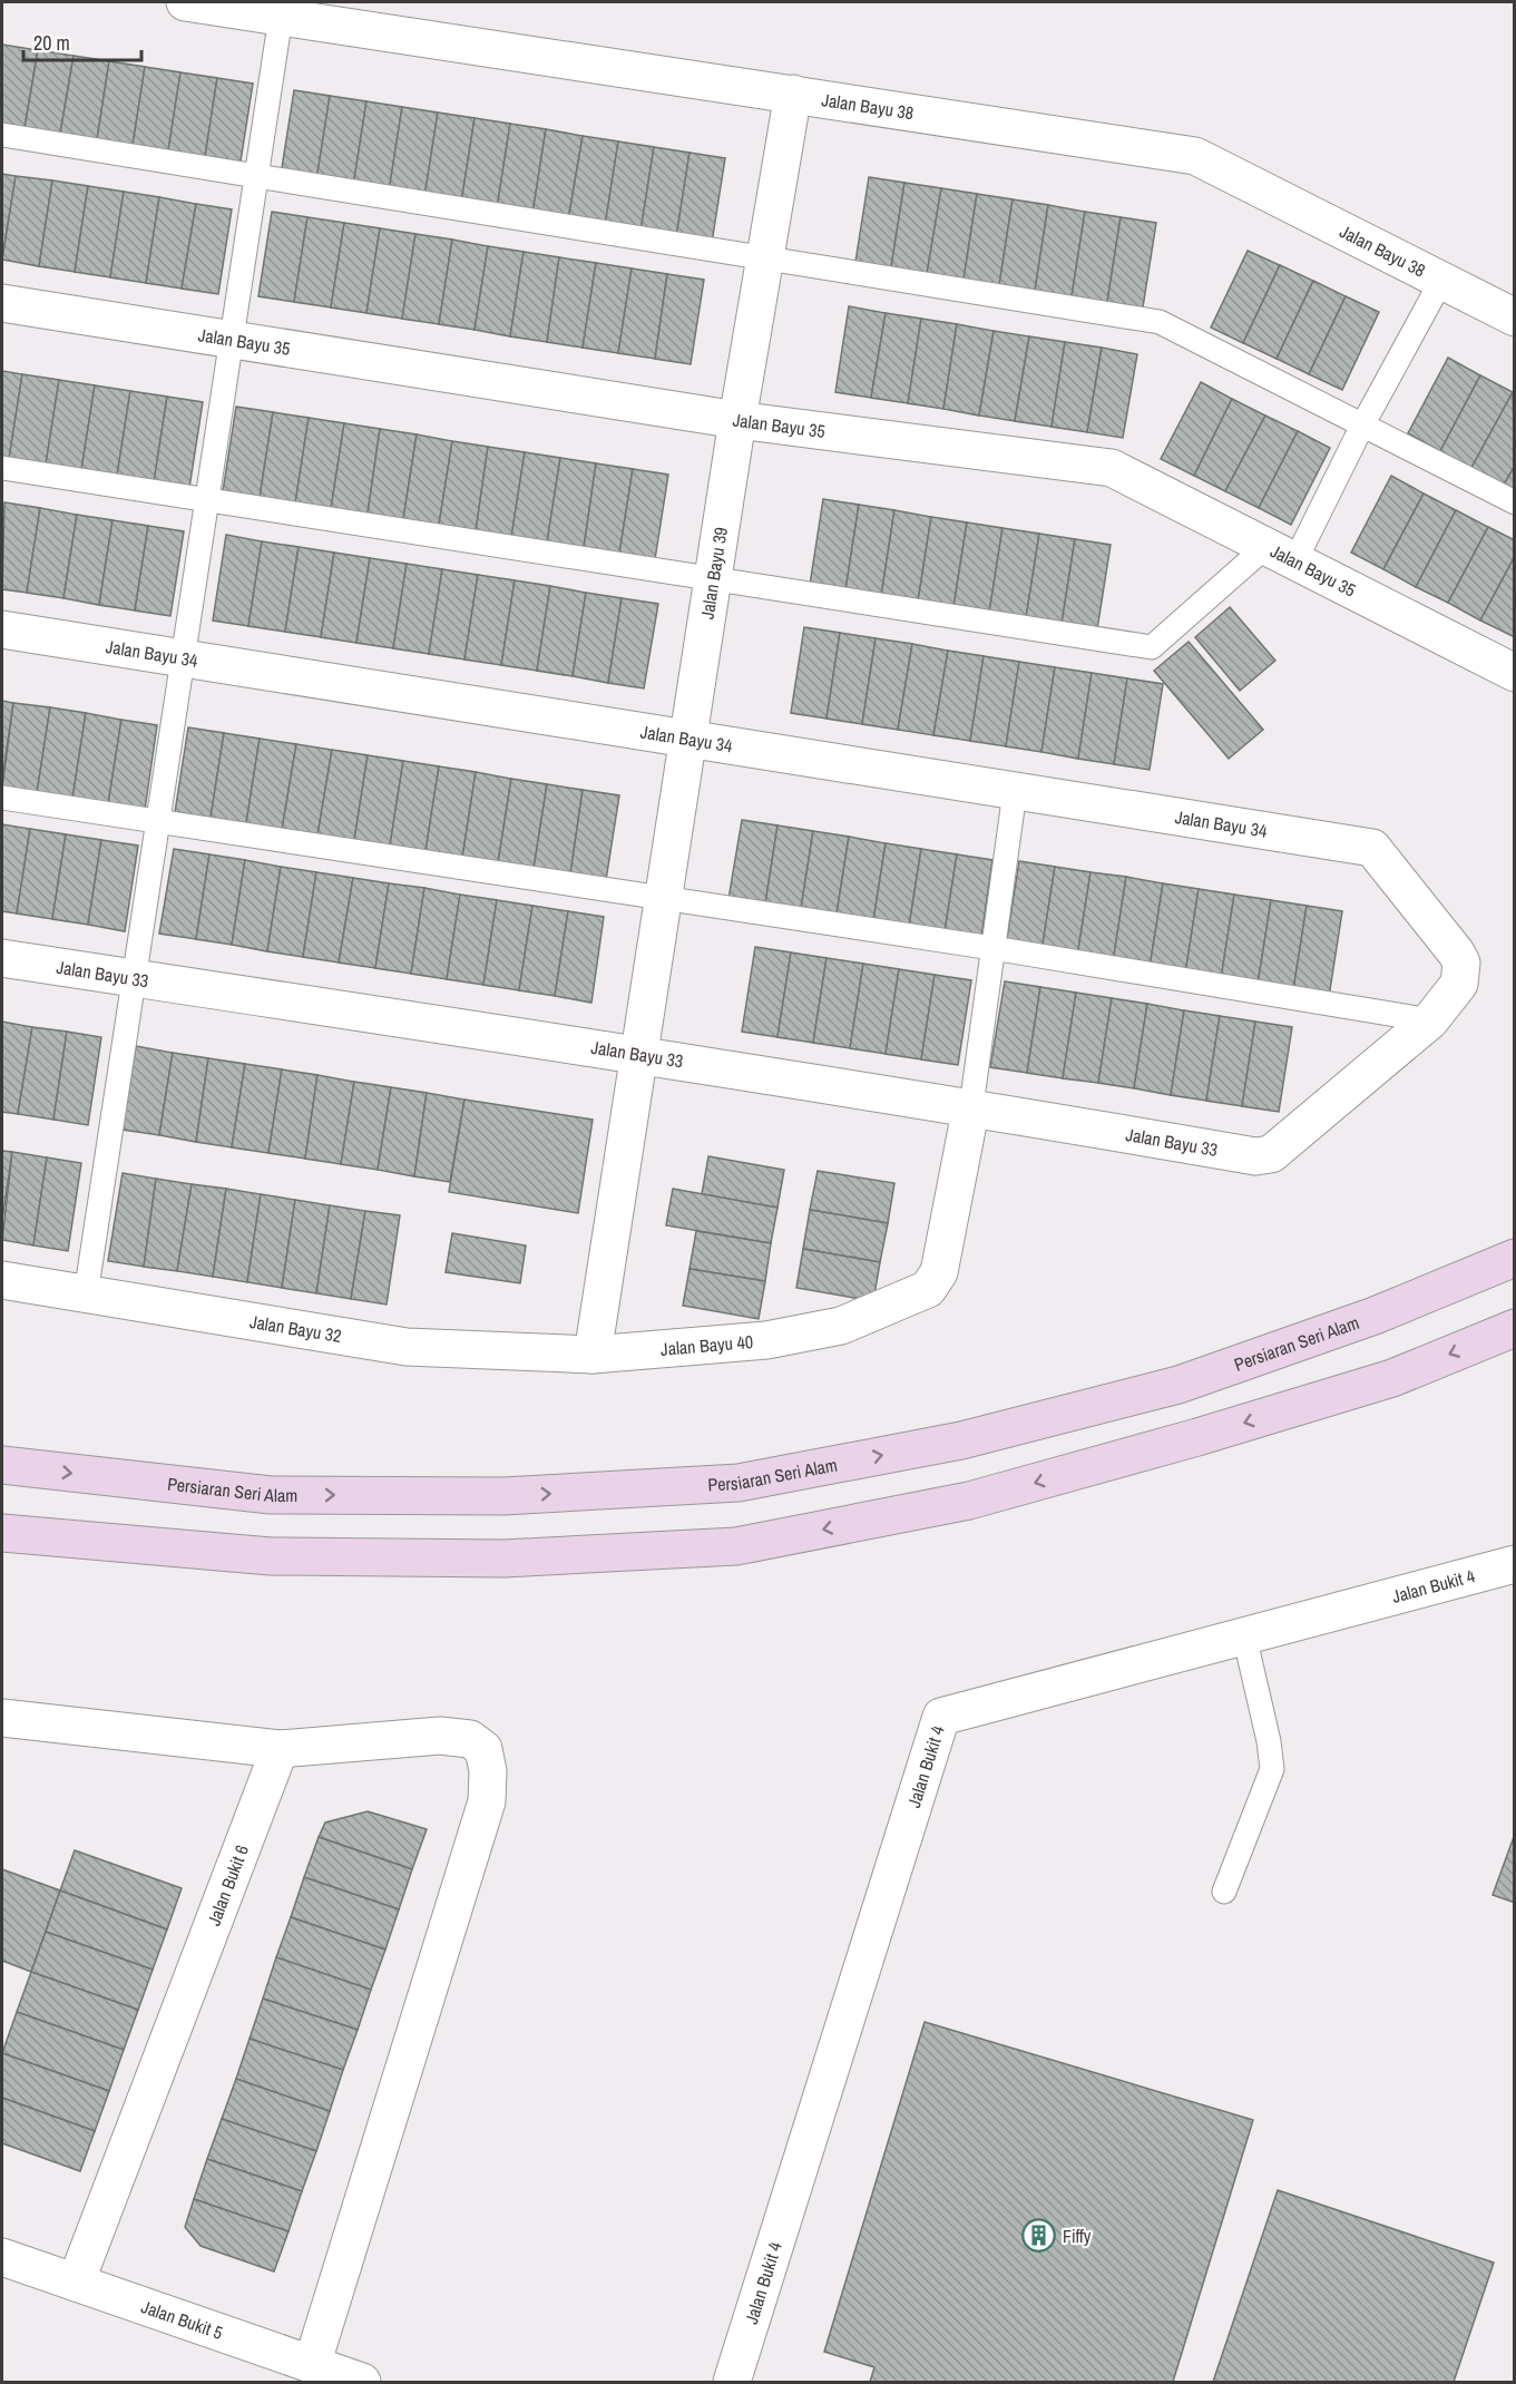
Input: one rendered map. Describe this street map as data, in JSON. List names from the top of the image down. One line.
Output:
{"streets":{"main road":["Persiaran Seri Alam"],"street":["Jalan Bayu 38","Jalan Bayu 35","Jalan Bayu 39","Jalan Bayu 34","Jalan Bayu 33","Jalan Bayu 32","Jalan Bayu 40","Jalan Bukit 4","Jalan Bukit 6","Jalan Bukit 5"]},"crossings":[["Jalan Bayu 38","Jalan Bayu 39"],["Jalan Bayu 35","Jalan Bayu 39"],["Jalan Bayu 39","Jalan Bayu 34"],["Jalan Bayu 39","Jalan Bayu 33"],["Jalan Bayu 34","Jalan Bayu 33"],["Jalan Bayu 33","Jalan Bayu 40"],["Jalan Bayu 32","Jalan Bayu 40"],["Jalan Bukit 6","Jalan Bukit 5"]],"places":{"building":["Fiffy"]},"scale_bar":"20 m"}
